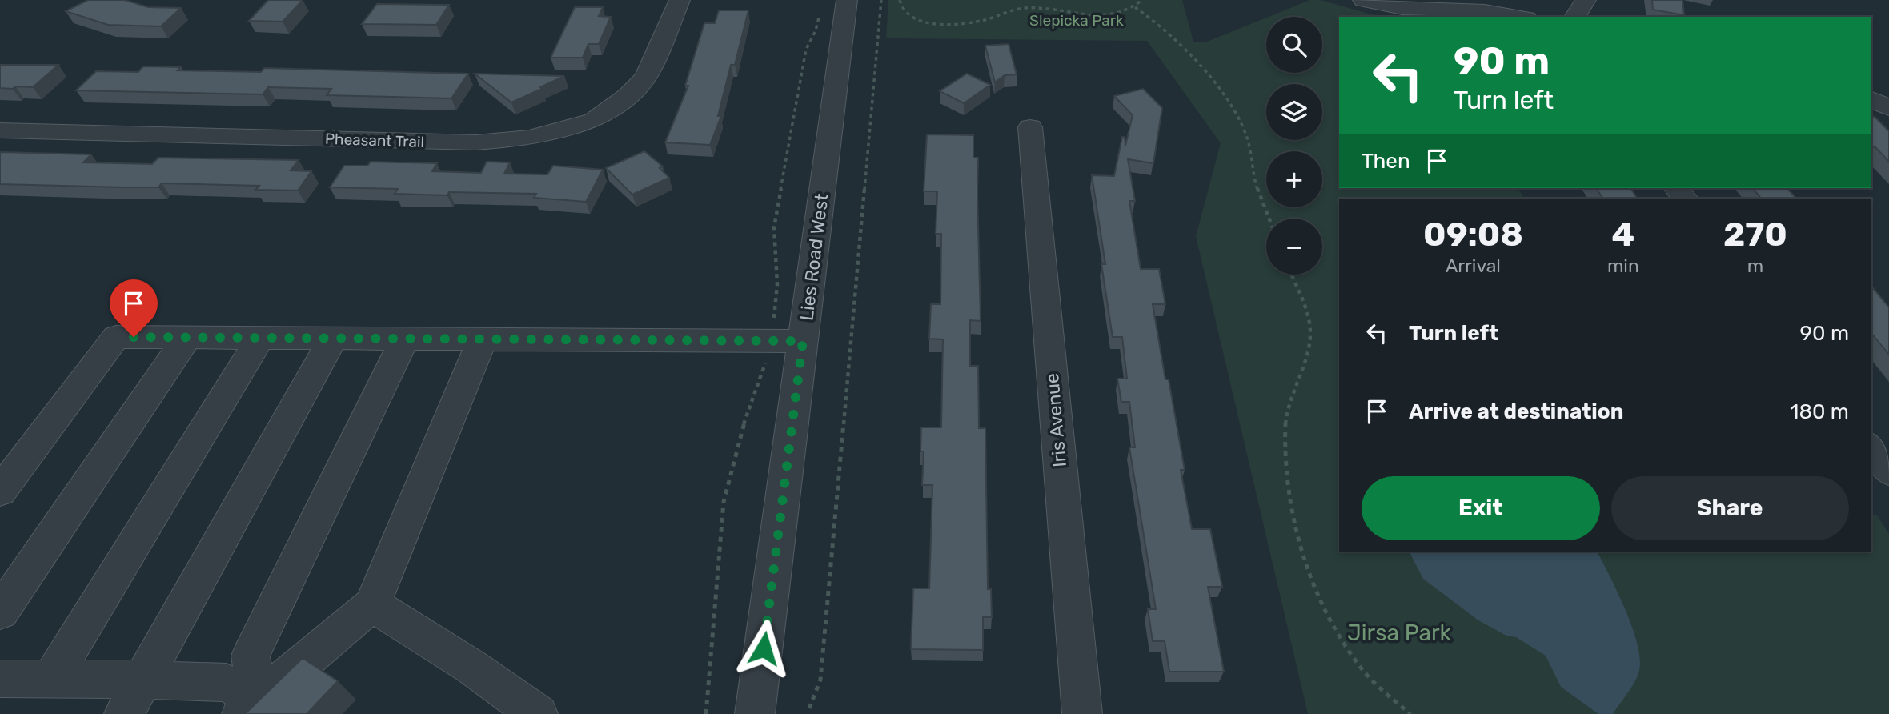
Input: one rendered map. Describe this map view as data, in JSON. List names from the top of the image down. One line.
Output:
{"streets":{"street":["Pheasant Trail","Lies Road West","Iris Avenue"]},"parks":["Slepicka Park","Jirsa Park"],"page":{"map_buttons":["+","−"],"turn":["90 m","Turn left"],"then":"Then","eta":["09:08","Arrival","4","min","270","m"],"list":[{"name":"Turn left","value":"90 m"},{"name":"Arrive at destination","value":"180 m"}],"buttons":["Exit","Share"]}}
